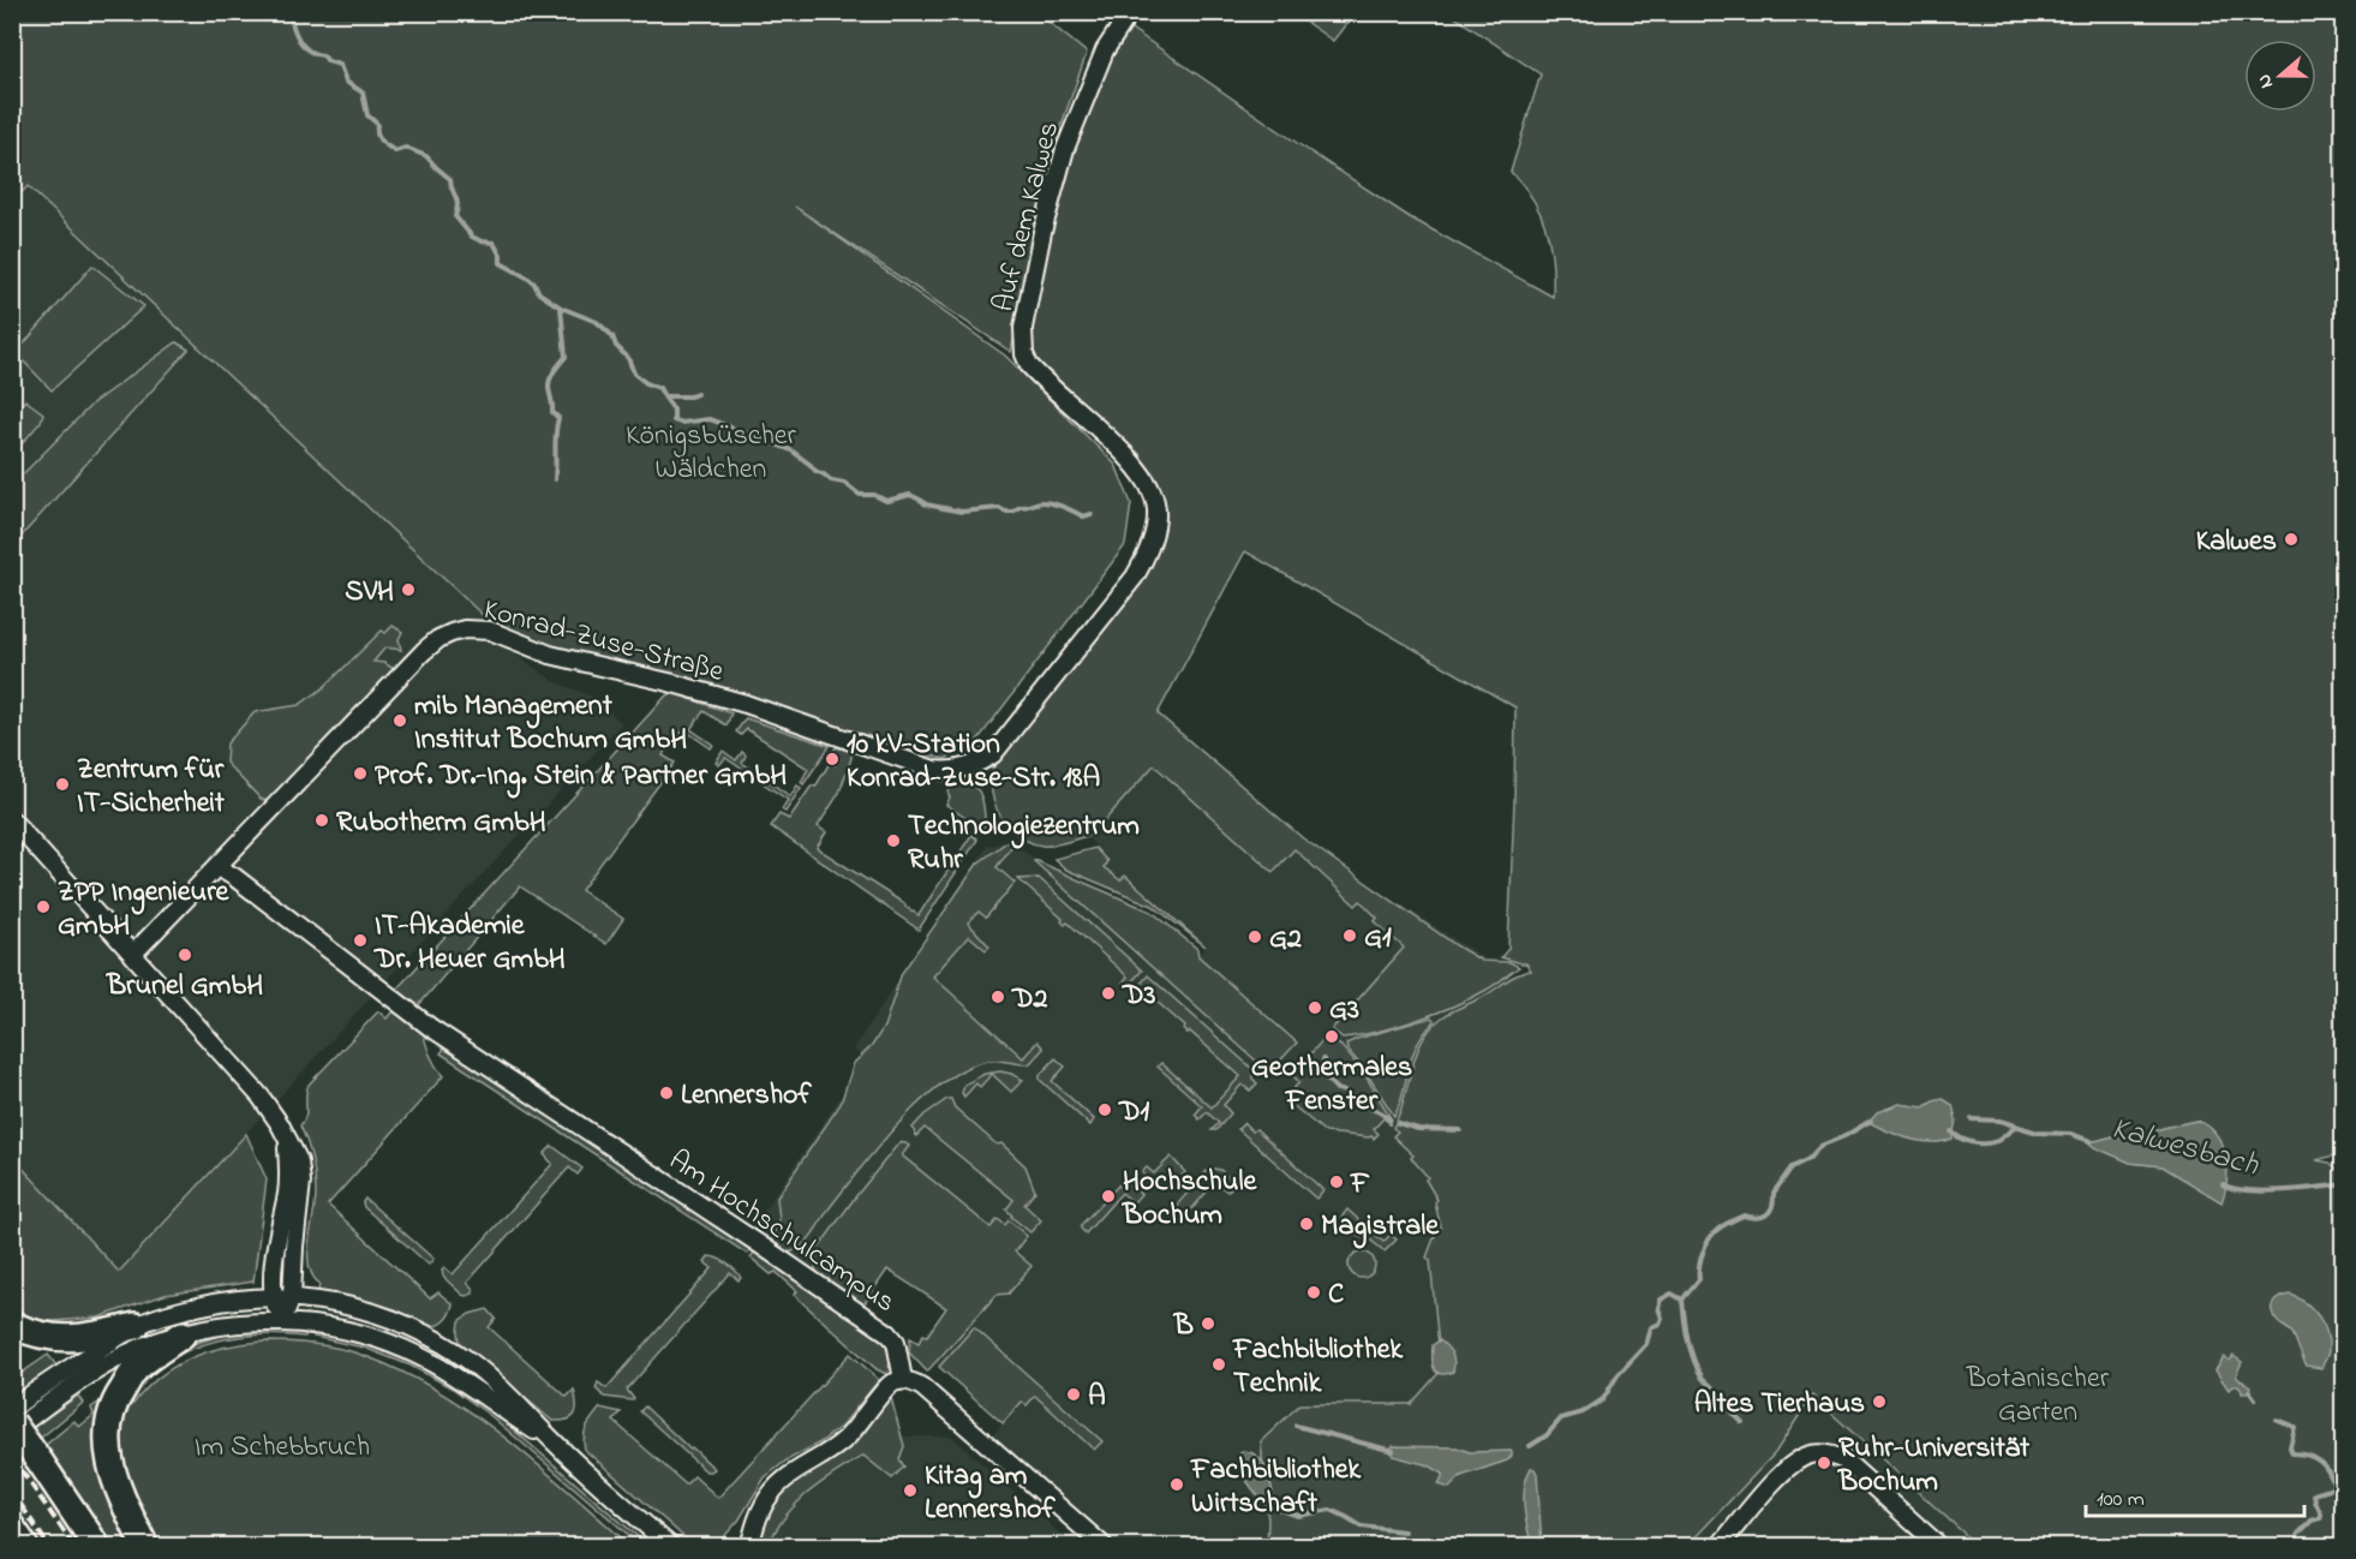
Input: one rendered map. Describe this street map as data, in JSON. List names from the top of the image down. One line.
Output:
{"streets":{"street":["Auf dem Kalwes","Konrad-Zuse-Straße","Am Hochschulcampus"]},"crossings":[["Auf dem Kalwes","Konrad-Zuse-Straße"],["Konrad-Zuse-Straße","Am Hochschulcampus"]],"water":["Kalwesbach"],"parks":["Königsbüscher Wäldchen","Botanischer Garten","Im Schebbruch"],"places":["Kalwes","SVH","mib Management Institut Bochum GmbH","10 kV-Station Konrad-Zuse-Str. 18A","Prof. Dr.-Ing. Stein & Partner GmbH","Zentrum für IT-Sicherheit","Rubotherm GmbH","Technologiezentrum Ruhr","ZPP Ingenieure GmbH","G1","G2","IT-Akademie Dr. Heuer GmbH","Brunel GmbH","D3","D2","G3","Geothermales Fenster","Lennershof","D1","F","Hochschule Bochum","Magistrale","C","B","Fachbibliothek Technik","A","Altes Tierhaus","Ruhr-Universität Bochum","Fachbibliothek Wirtschaft","Kitag am Lennershof"],"scale_bar":"100 m","north":"left"}
